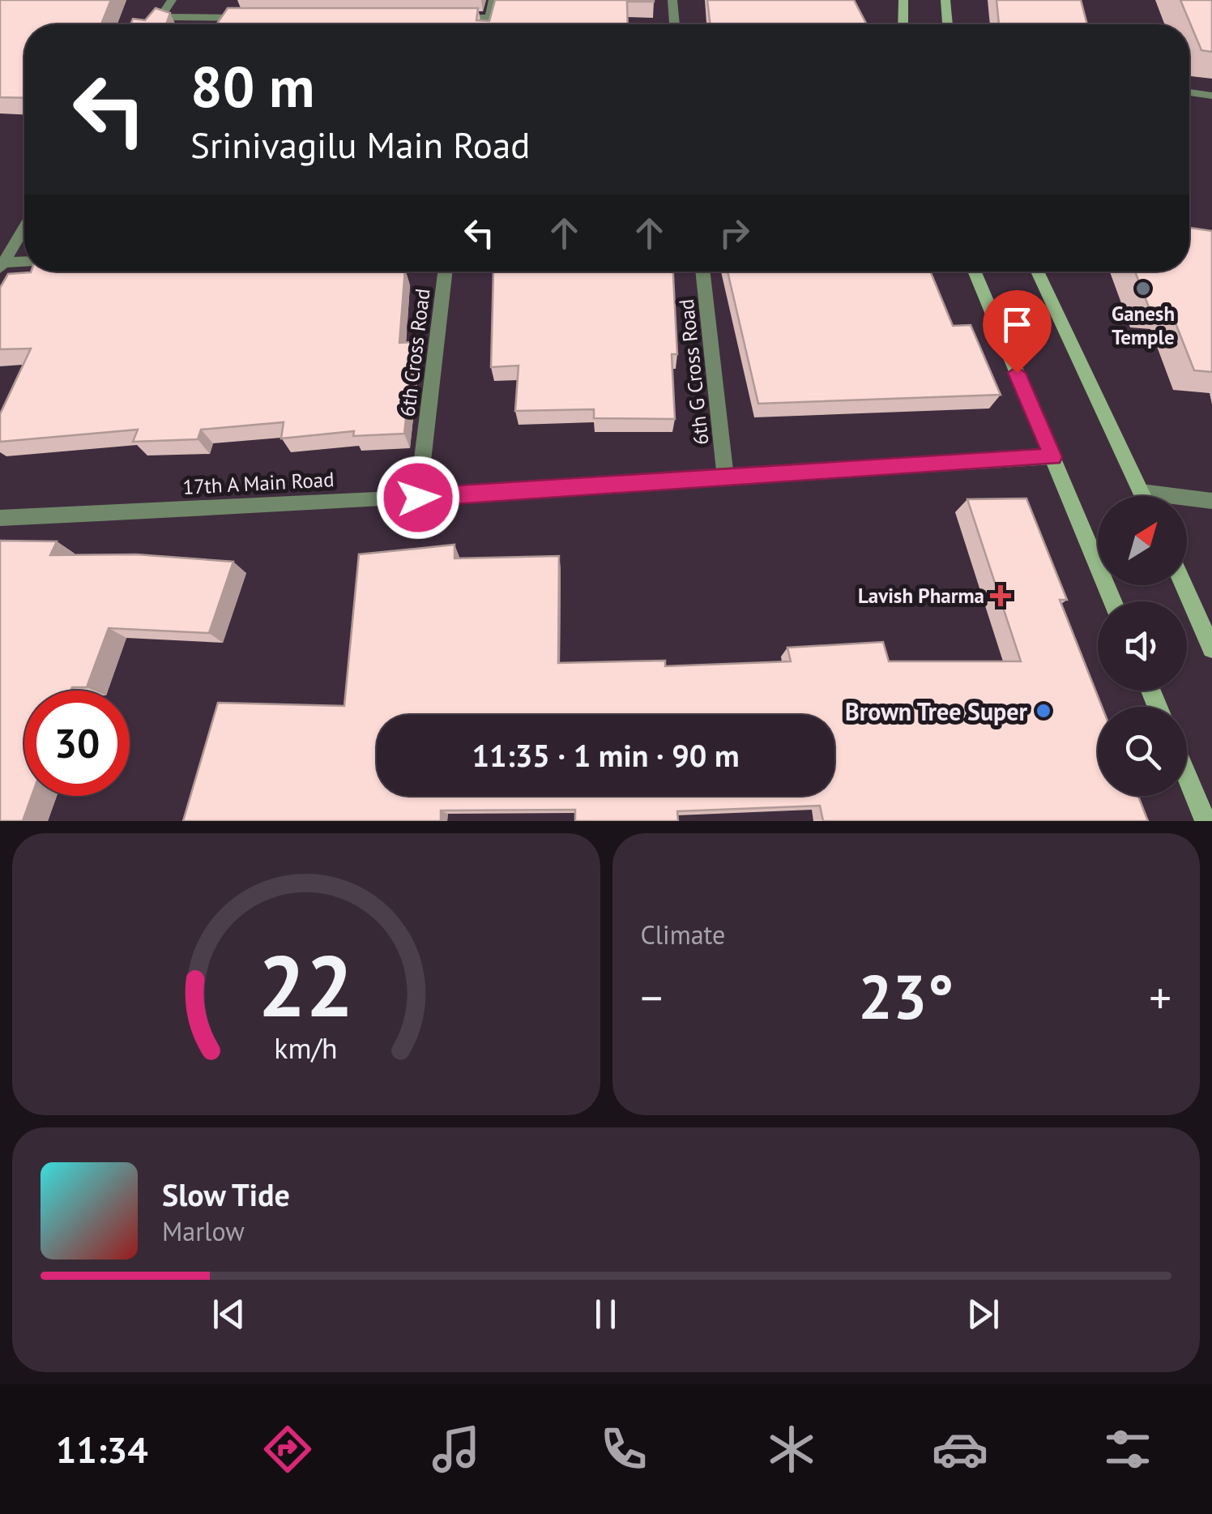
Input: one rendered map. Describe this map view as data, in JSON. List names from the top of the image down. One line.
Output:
{"streets":{"street":["6th Cross Road","6th G Cross Road","17th A Main Road"]},"crossings":[["6th Cross Road","17th A Main Road"],["6th G Cross Road","17th A Main Road"]],"places":{"other":["Ganesh Temple","Brown Tree Super"],"health":["Lavish Pharma"]},"north":"top right","page":{"turn":["80 m","Srinivagilu Main Road"],"limit":"30","trip":"11:35 · 1 min · 90 m","tile":"Climate","heat":["−","23°","+"],"song":["Slow Tide","Marlow"],"tabs":"11:34","gauge":["22","km/h"]}}
